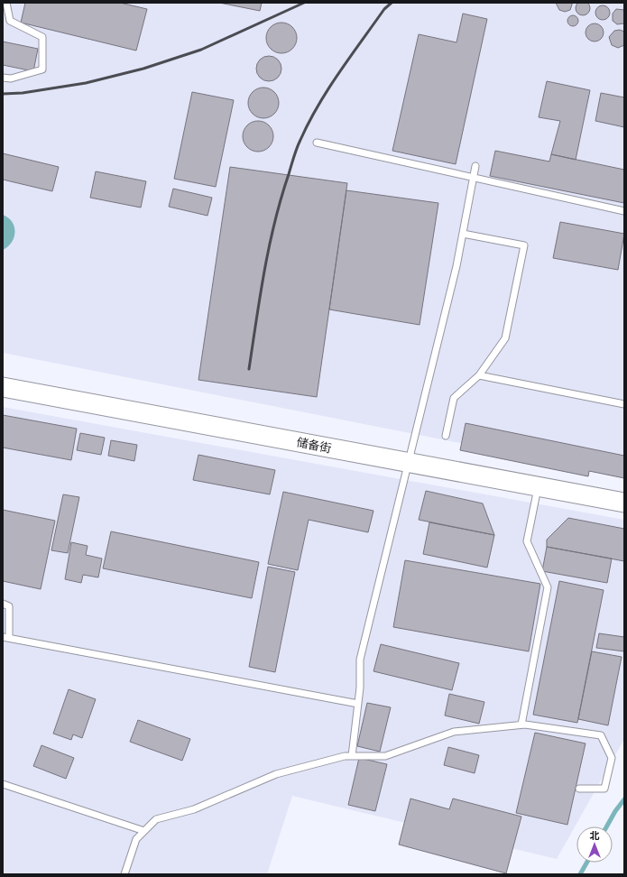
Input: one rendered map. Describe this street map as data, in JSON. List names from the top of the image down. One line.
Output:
{"streets":{"street":["储备街"]},"north":"top"}
